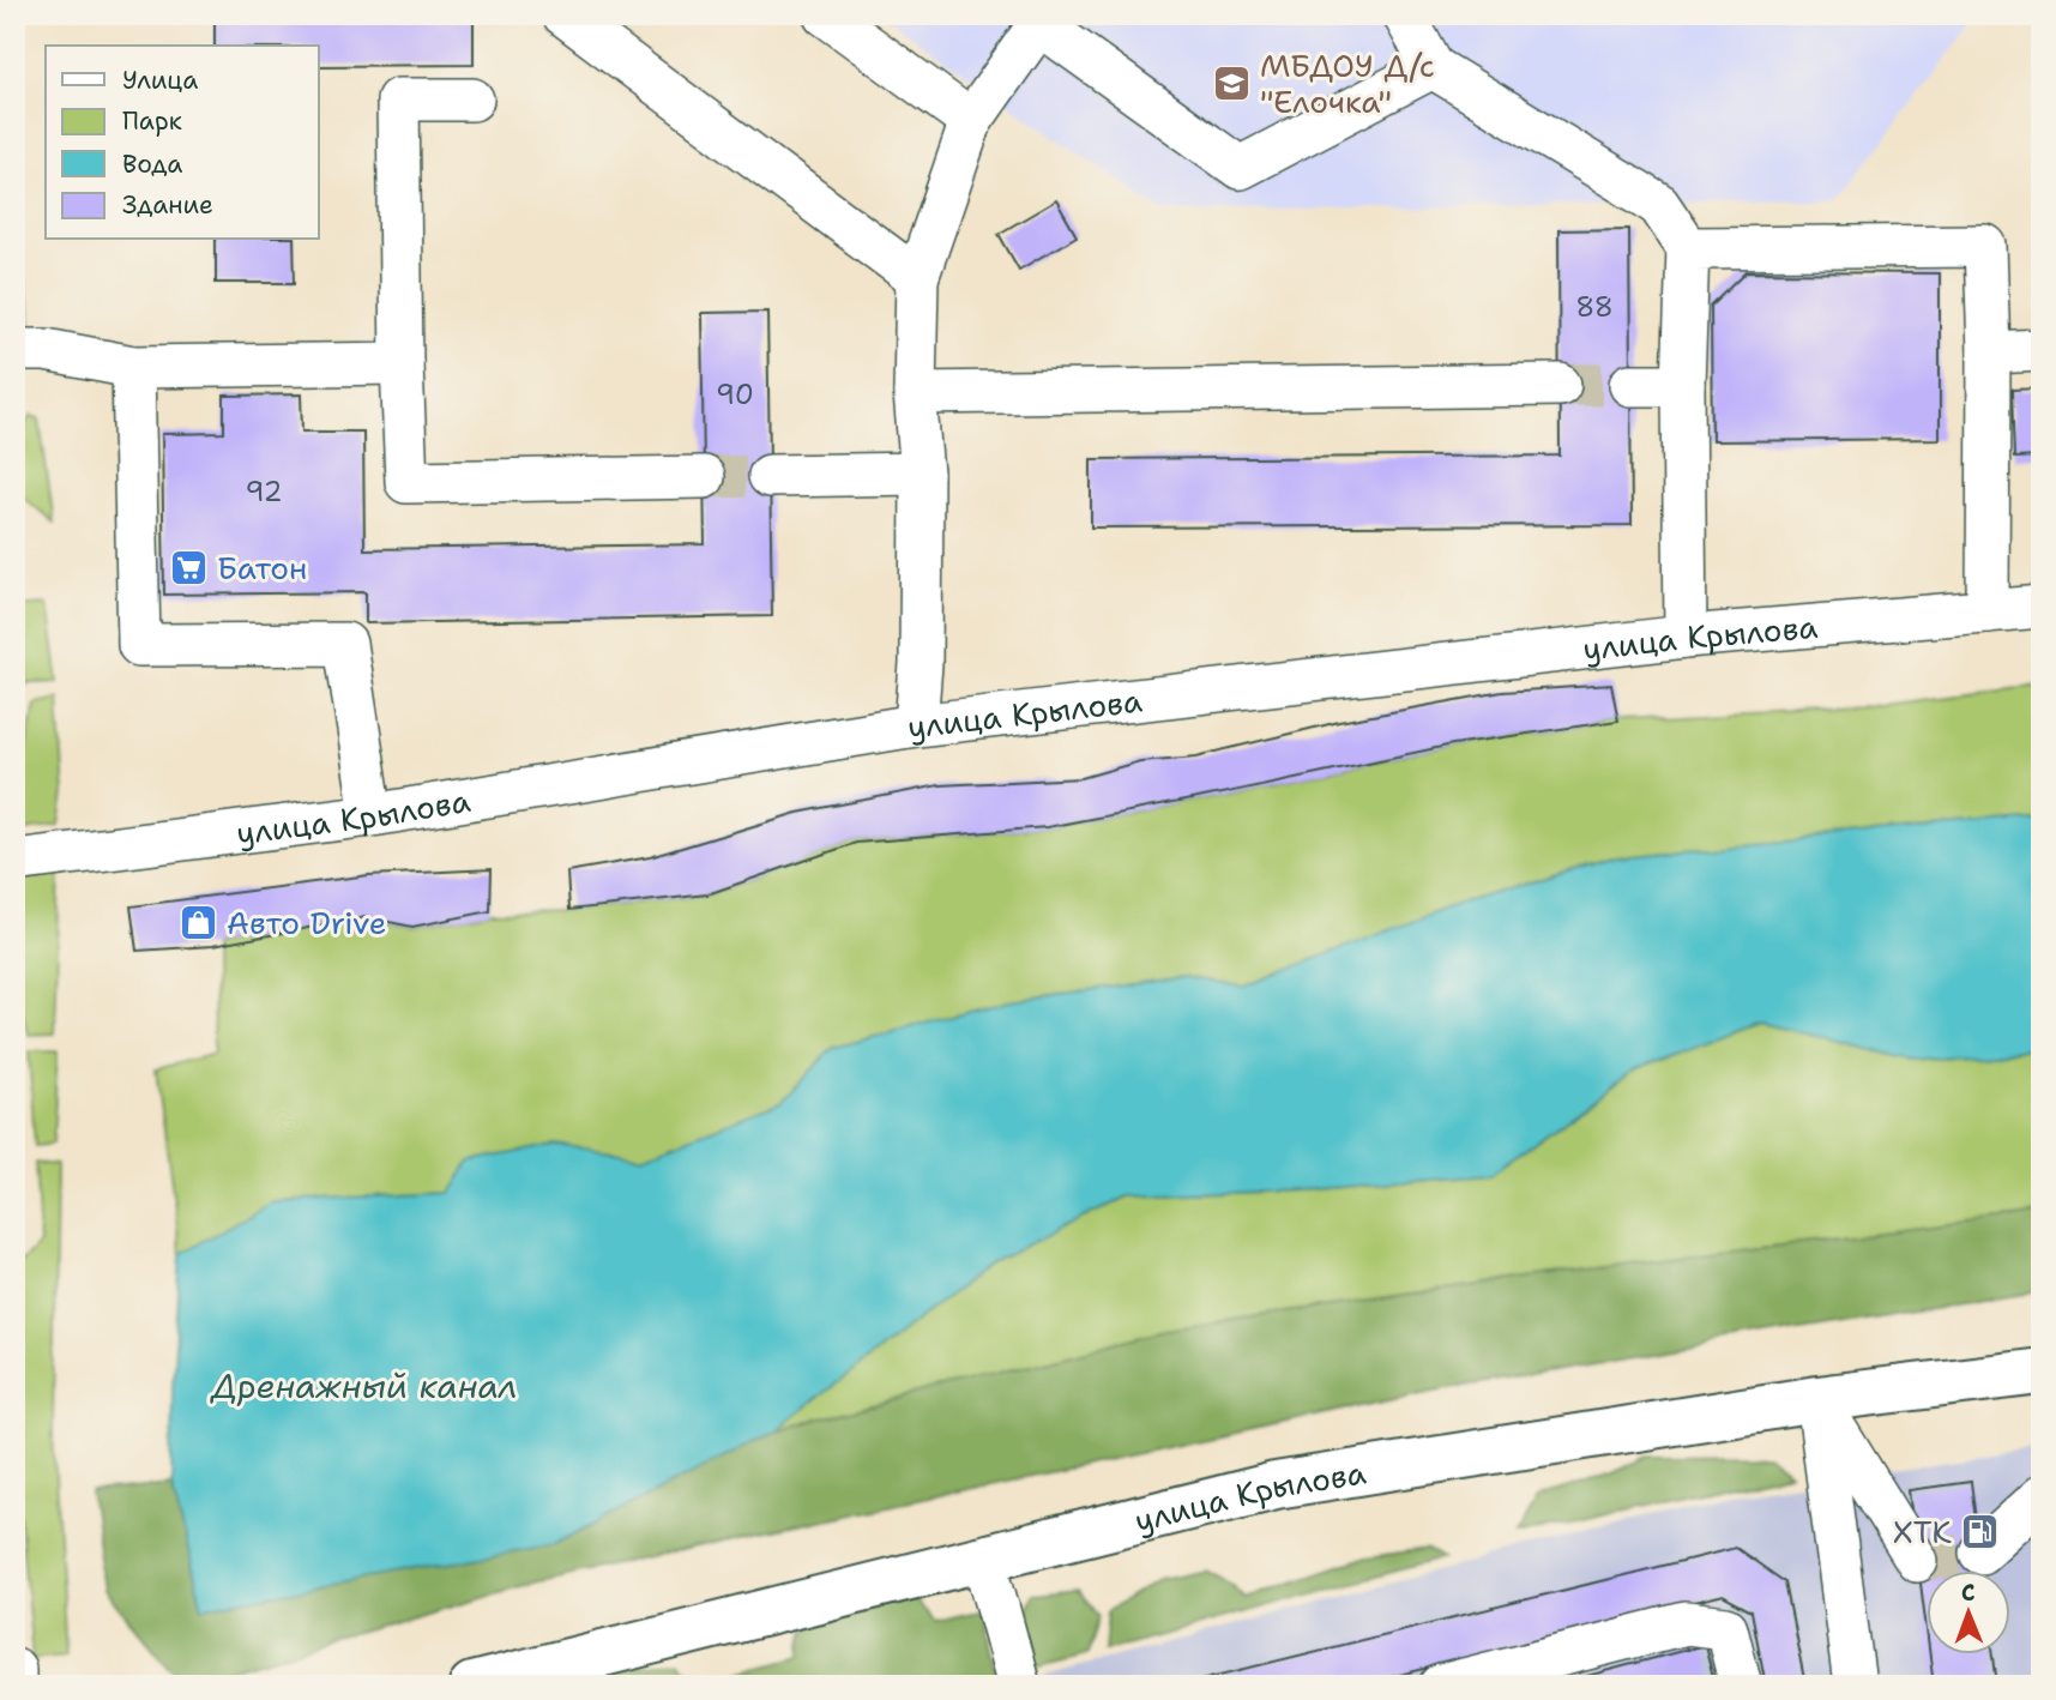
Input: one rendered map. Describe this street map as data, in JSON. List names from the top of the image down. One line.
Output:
{"streets":{"main road":["улица Крылова"]},"water":["Дренажный канал"],"places":{"school or university":["МБДОУ Д/с \"Елочка\""],"supermarket":["Батон"],"shop":["Авто Drive"],"fuel station":["ХТК"]},"house_numbers":["88","90","92"],"legend":["Улица","Парк","Вода","Здание"],"north":"top"}
